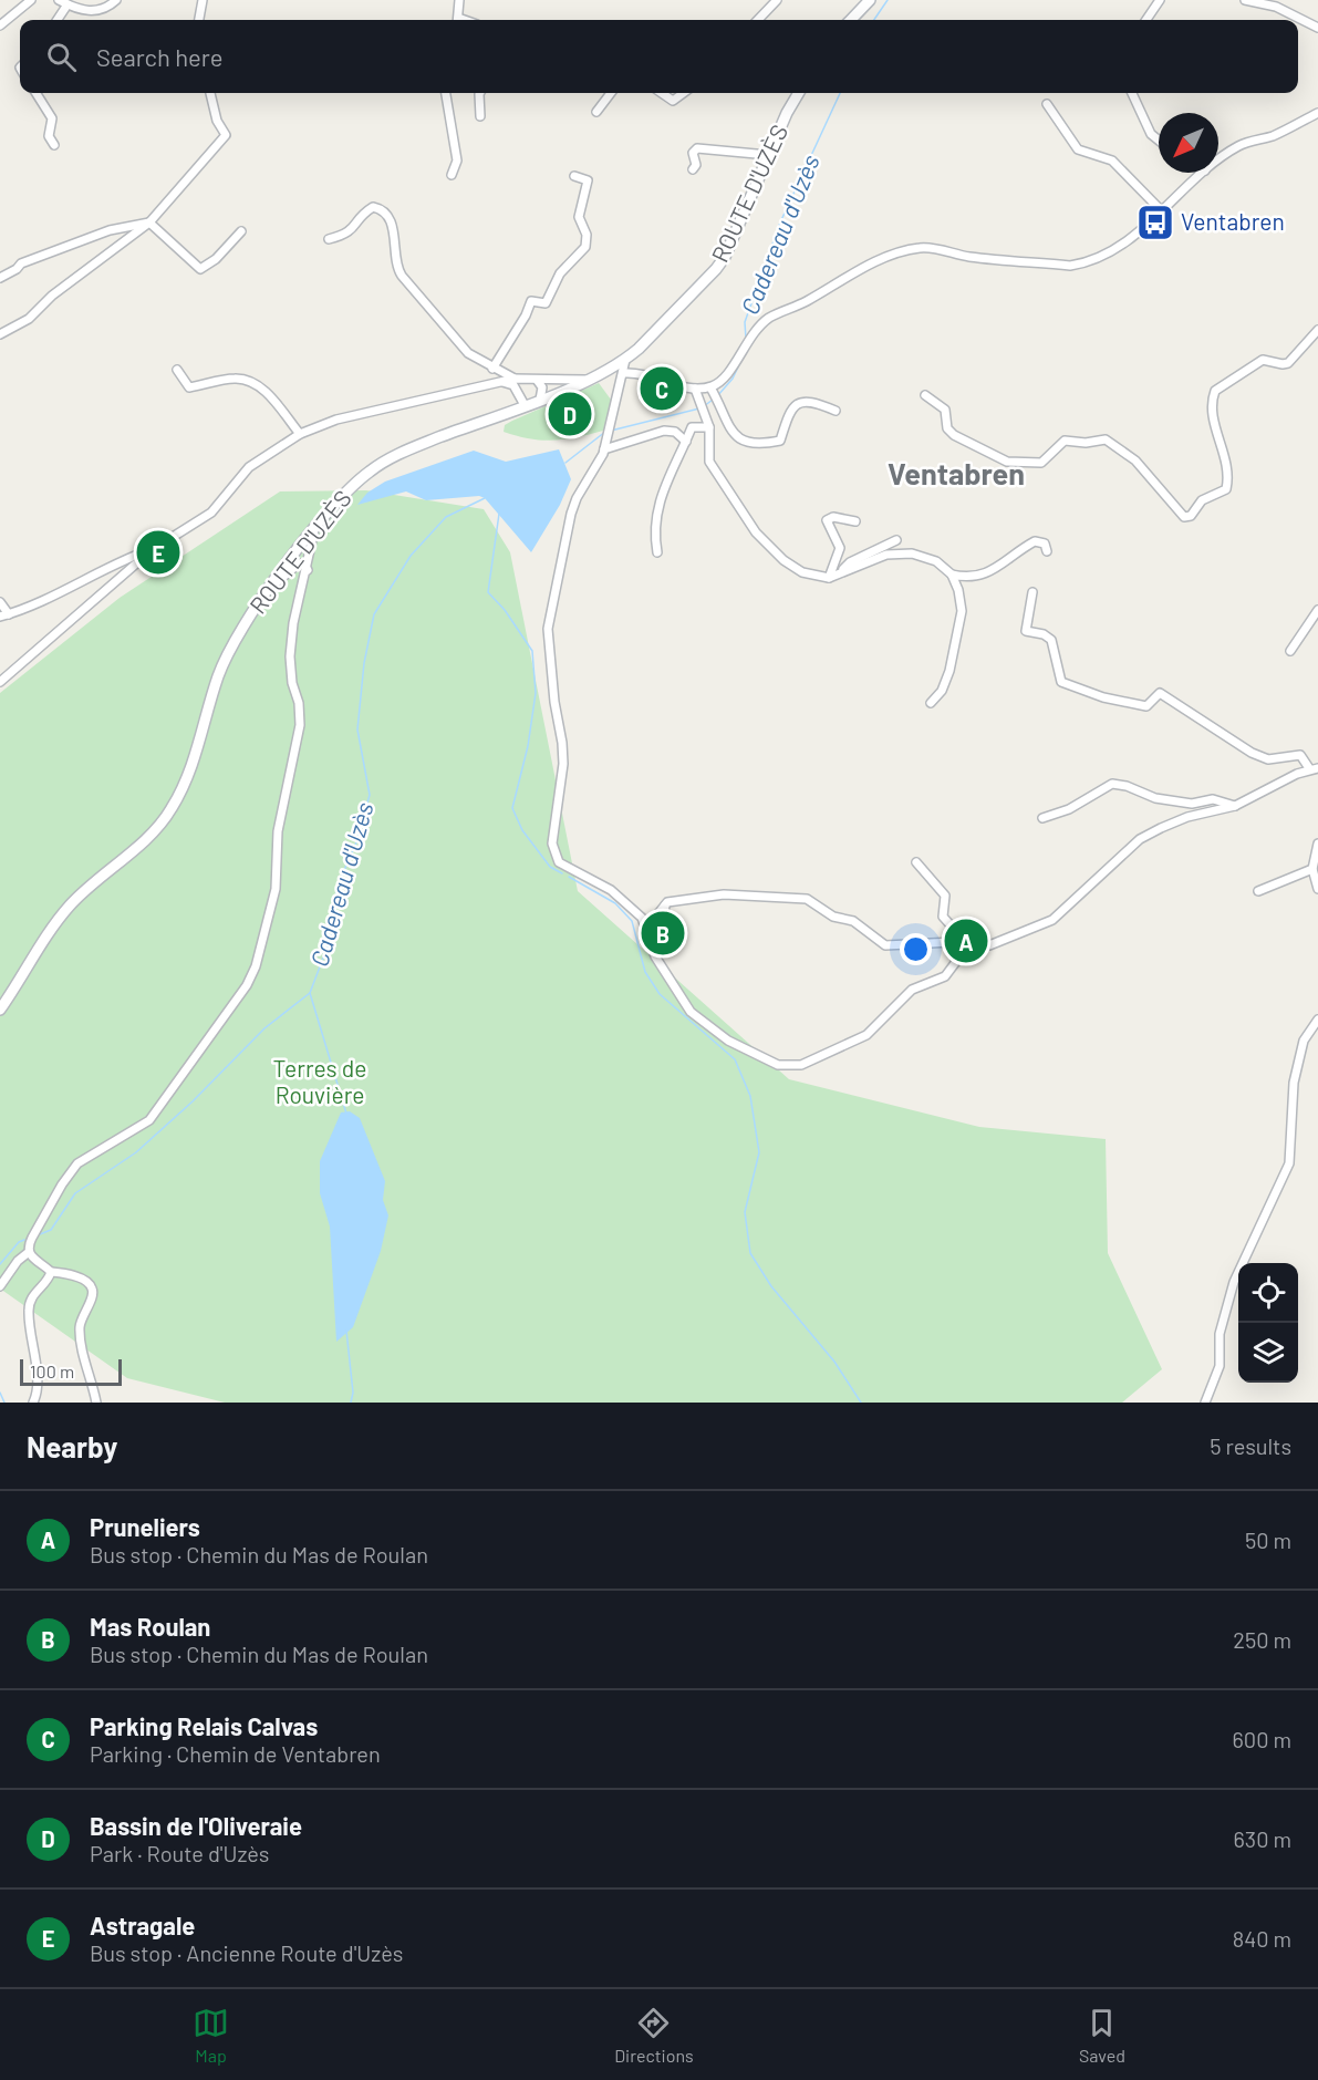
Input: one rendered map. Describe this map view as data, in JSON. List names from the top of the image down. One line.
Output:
{"streets":{"main road":["ROUTE D'UZÈS"]},"districts":["Ventabren"],"water":["Cadereau d'Uzès"],"parks":["Terres de Rouvière"],"places":{"bus stop":["Ventabren"]},"scale_bar":"100 m","north":"bottom left","page":{"search":"Search here","pins":["C","D","E","B","A"],"scale":"100 m","heading":["Nearby","5 results"],"list":[{"mark":"A","name":"Pruneliers","note":"Bus stop · Chemin du Mas de Roulan","value":"50 m"},{"mark":"B","name":"Mas Roulan","note":"Bus stop · Chemin du Mas de Roulan","value":"250 m"},{"mark":"C","name":"Parking Relais Calvas","note":"Parking · Chemin de Ventabren","value":"600 m"},{"mark":"D","name":"Bassin de l'Oliveraie","note":"Park · Route d'Uzès","value":"630 m"},{"mark":"E","name":"Astragale","note":"Bus stop · Ancienne Route d'Uzès","value":"840 m"}],"nav":["Map","Directions","Saved"]}}
